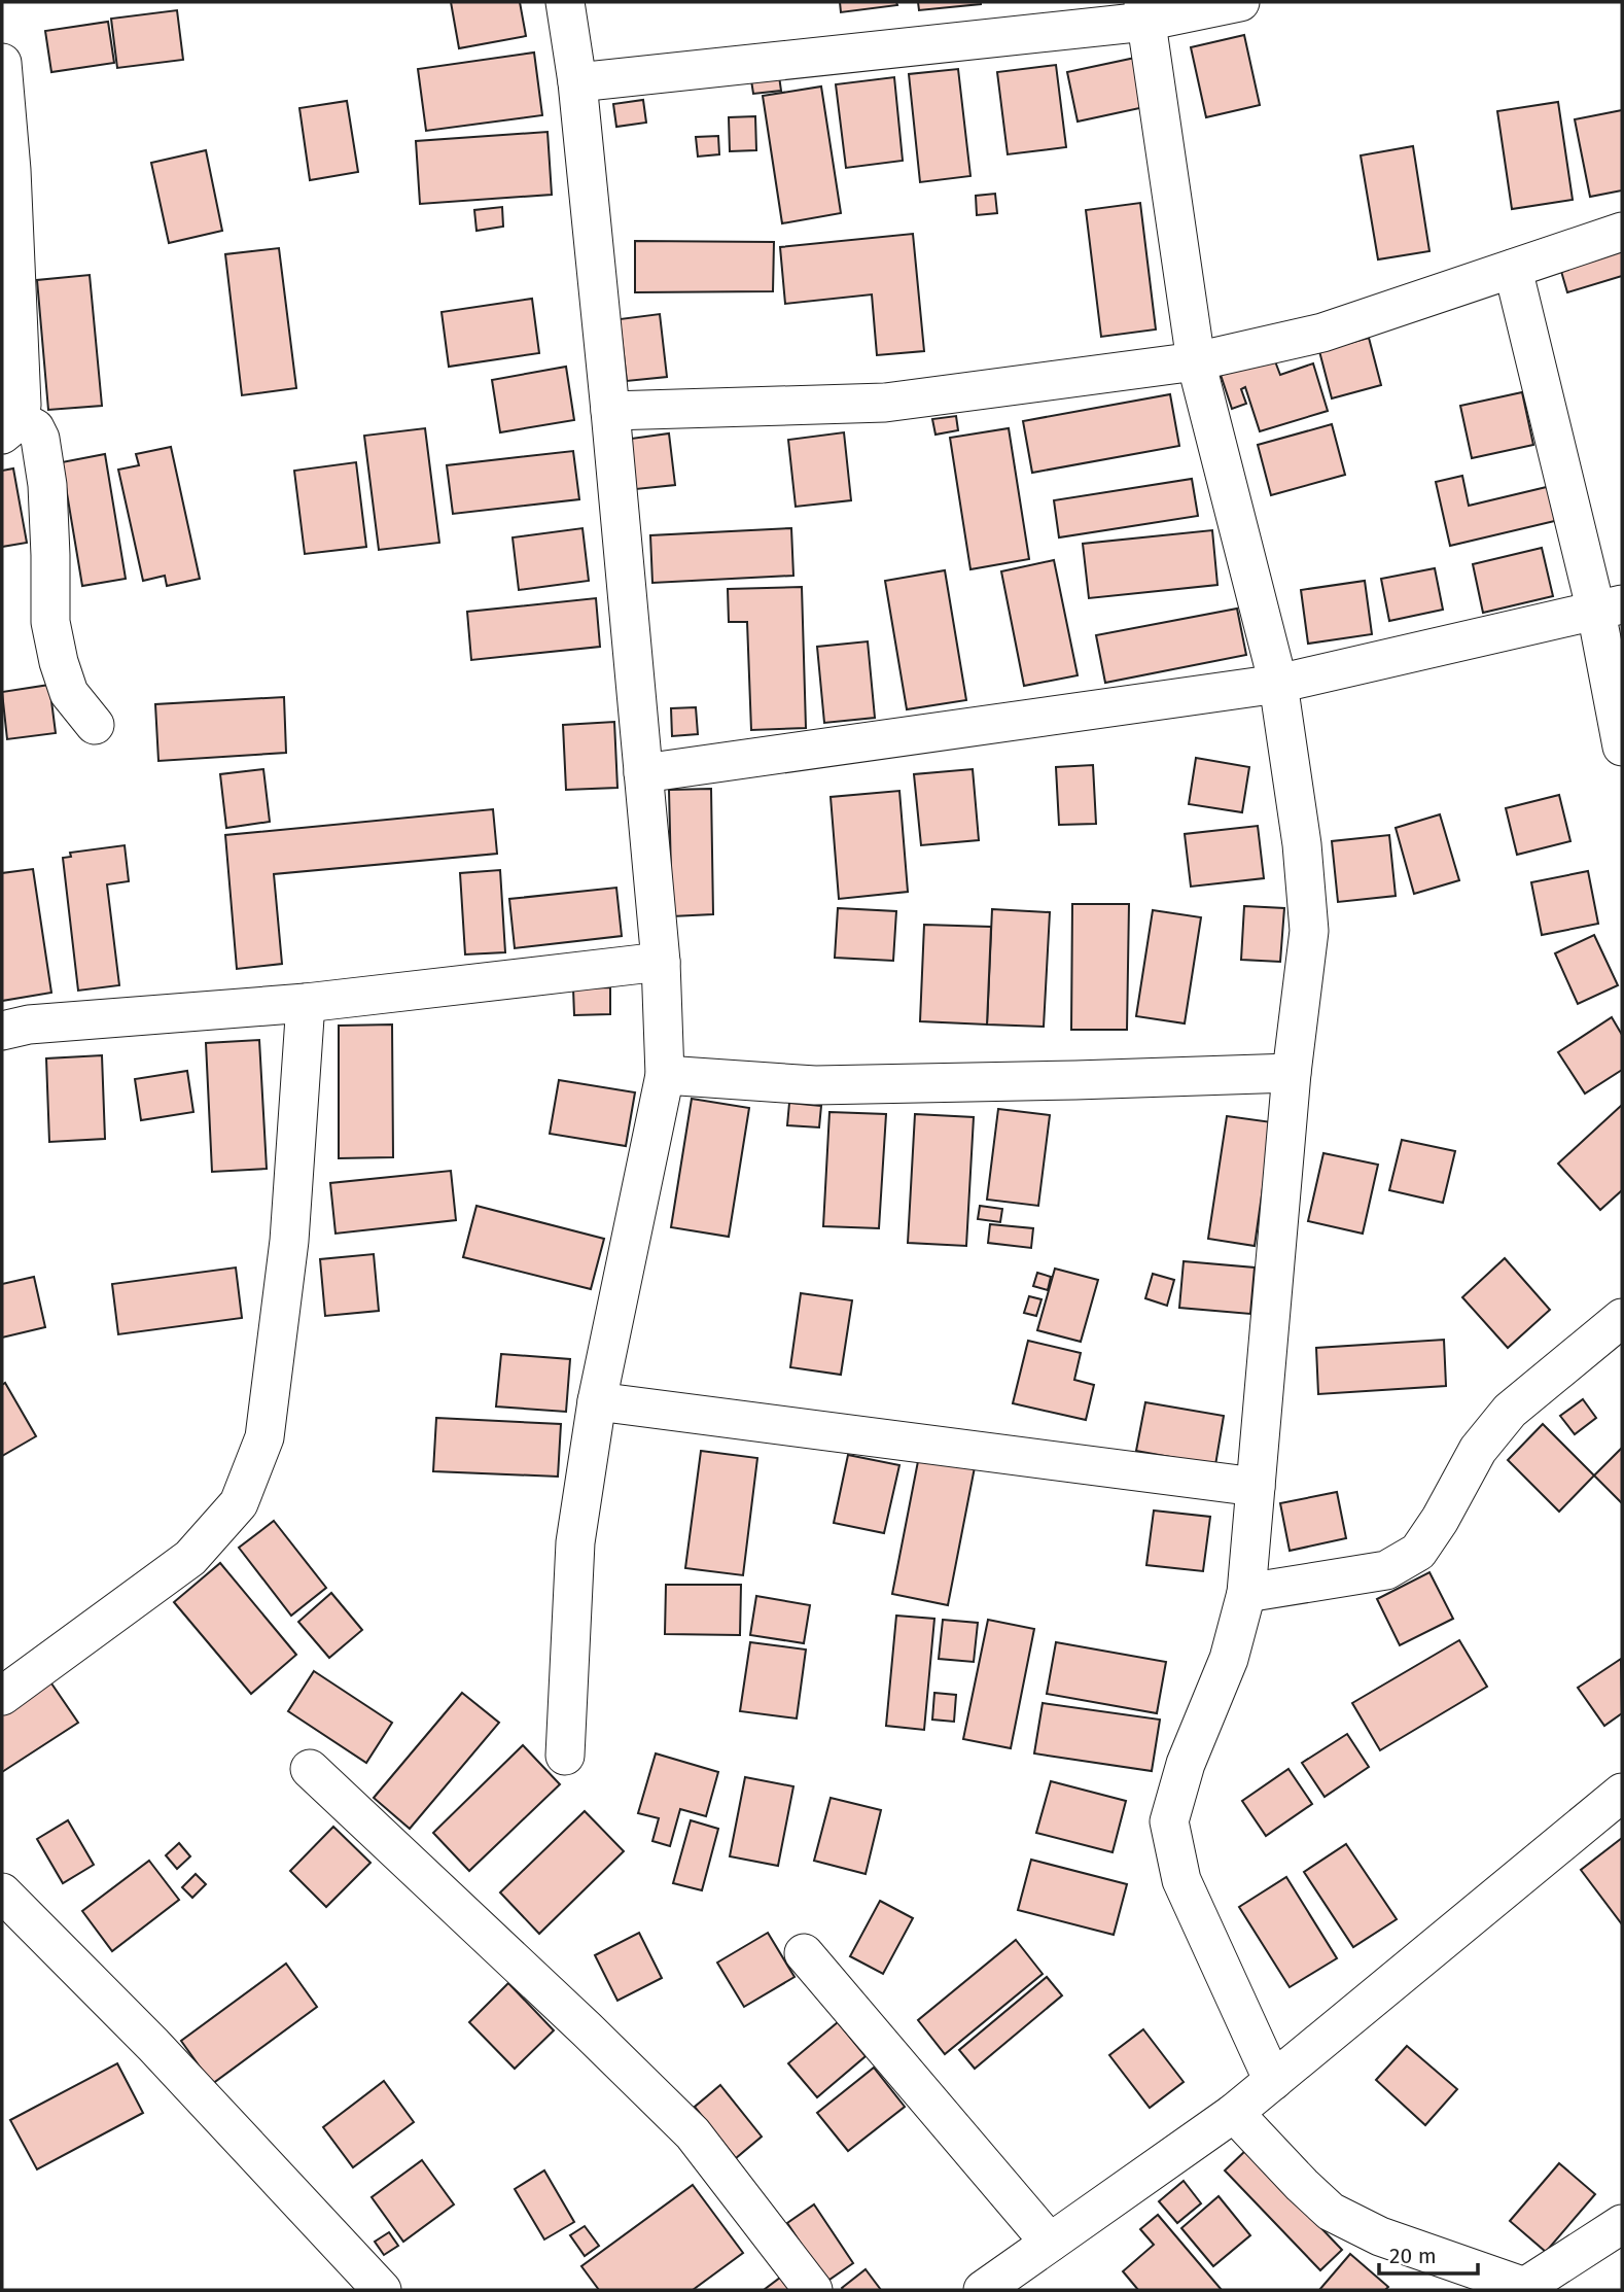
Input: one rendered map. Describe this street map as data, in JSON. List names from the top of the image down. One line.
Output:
{"scale_bar":"20 m"}
